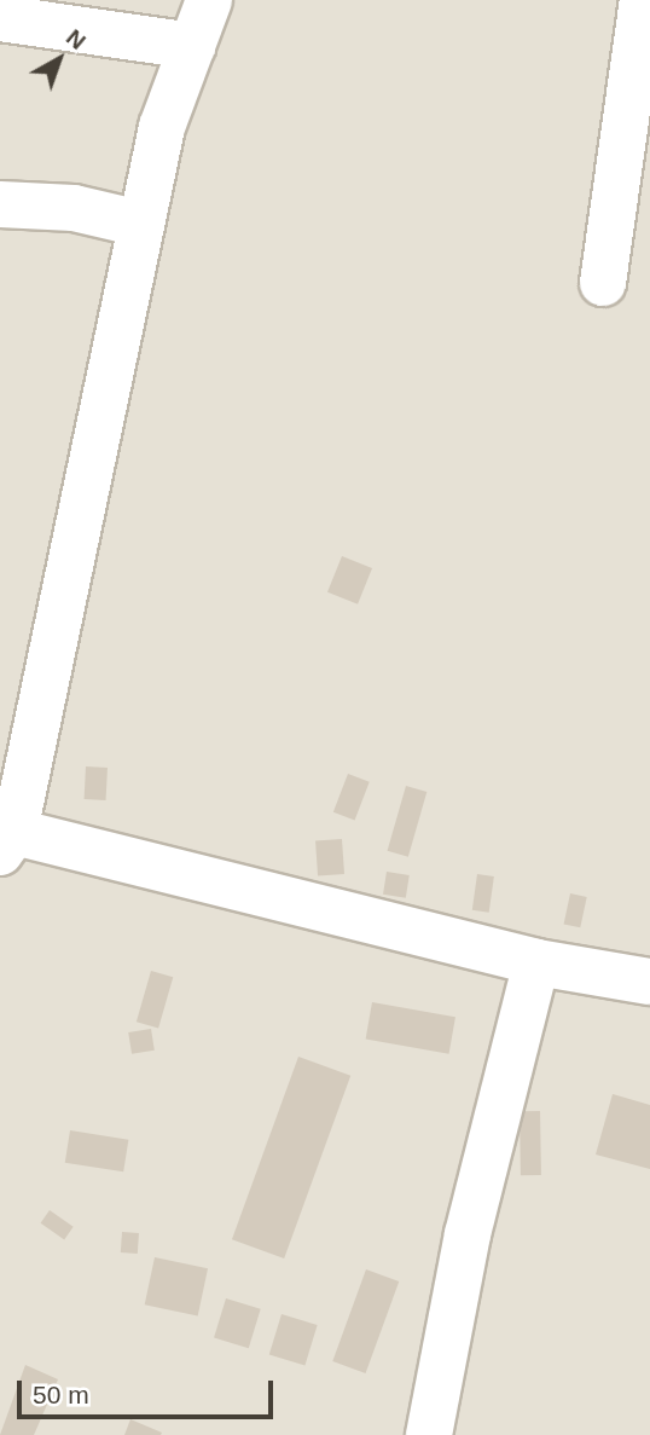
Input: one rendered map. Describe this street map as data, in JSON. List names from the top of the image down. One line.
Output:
{"scale_bar":"50 m","north":"top right"}
